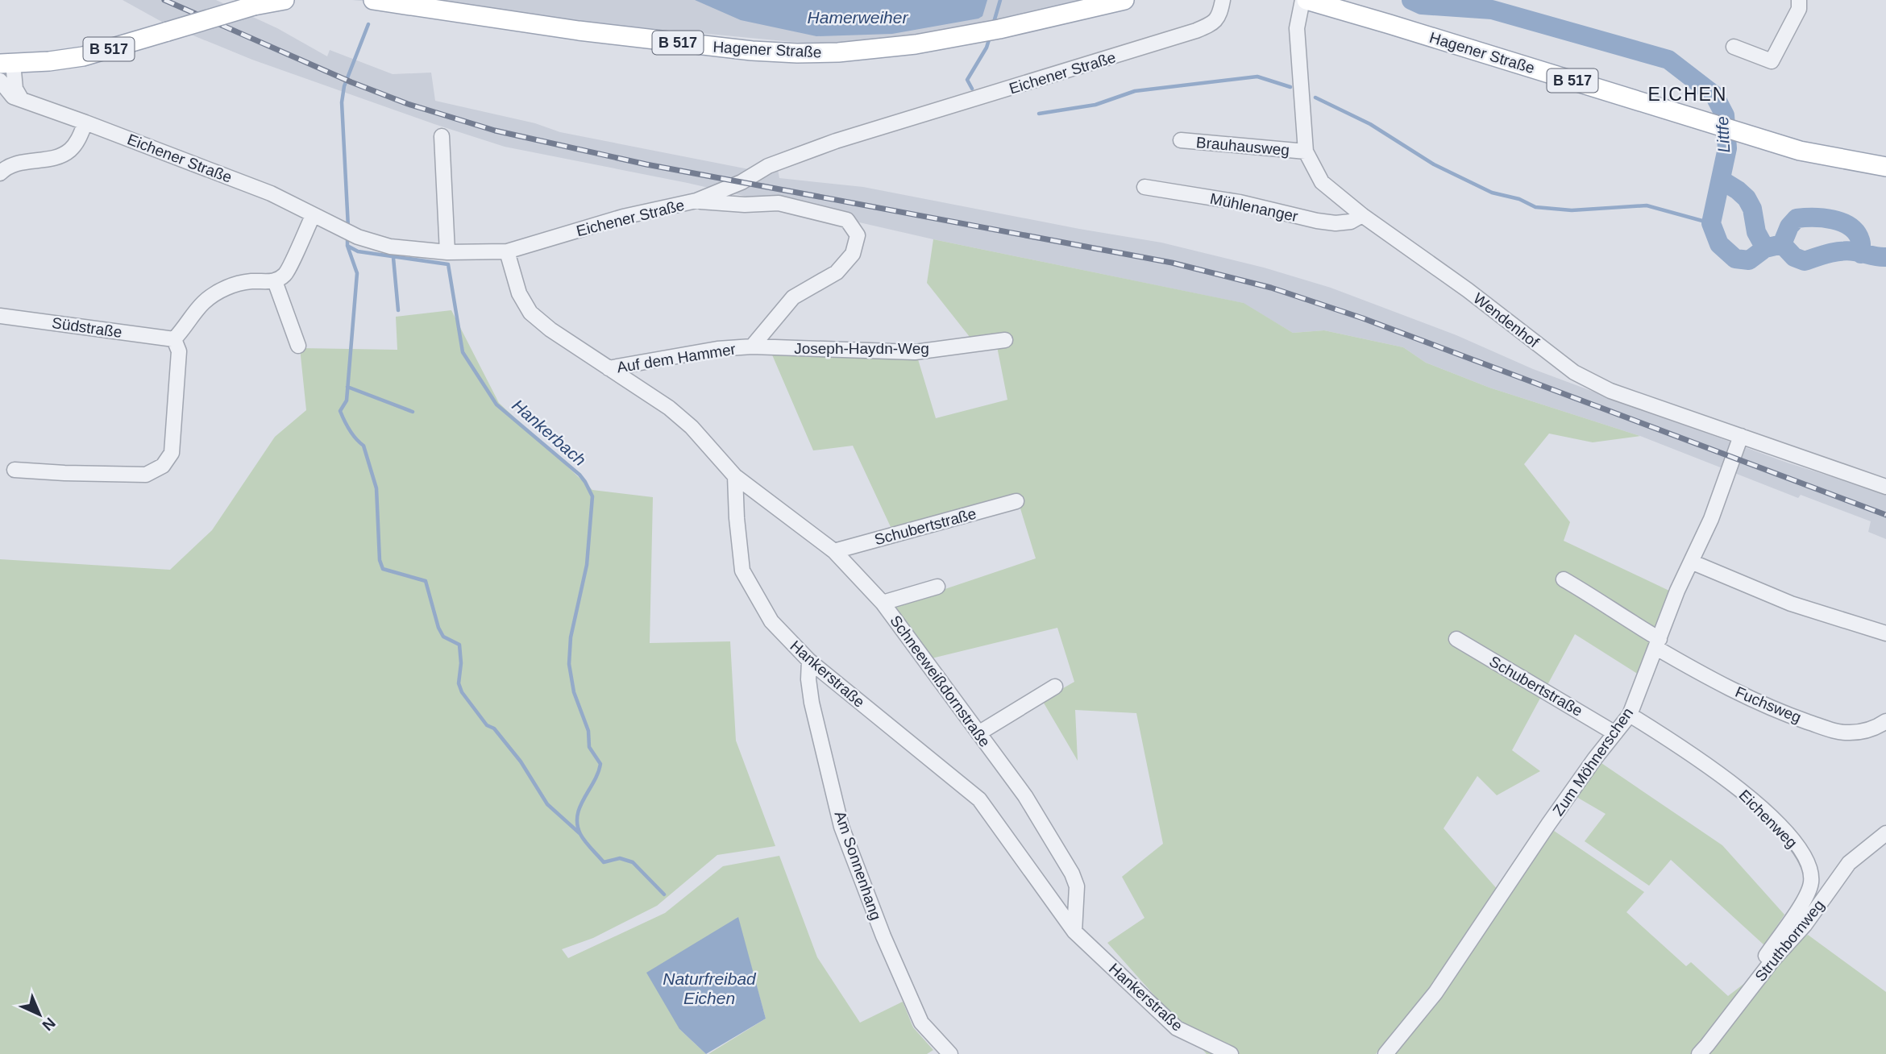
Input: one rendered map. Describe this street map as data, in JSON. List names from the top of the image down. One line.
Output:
{"streets":{"main road":["B 517","Hagener Straße"],"street":["Eichener Straße","Brauhausweg","Mühlenanger","Wendenhof","Südstraße","Joseph-Haydn-Weg","Auf dem Hammer","Schubertstraße","Hankerstraße","Schneeweißdornstraße","Fuchsweg","Zum Möhnerschen","Eichenweg","Am Sonnenhang","Struthbornweg"]},"crossings":[["Hagener Straße","Wendenhof"],["Eichener Straße","Auf dem Hammer"],["Brauhausweg","Wendenhof"],["Mühlenanger","Wendenhof"],["Wendenhof","Zum Möhnerschen"],["Joseph-Haydn-Weg","Auf dem Hammer"],["Schubertstraße","Schneeweißdornstraße"],["Schubertstraße","Zum Möhnerschen"],["Hankerstraße","Schneeweißdornstraße"],["Hankerstraße","Am Sonnenhang"],["Fuchsweg","Zum Möhnerschen"],["Zum Möhnerschen","Eichenweg"],["Eichenweg","Struthbornweg"]],"districts":["EICHEN"],"water":["Hamerweiher","Littfe","Hankerbach","Naturfreibad Eichen"],"north":"bottom right"}
